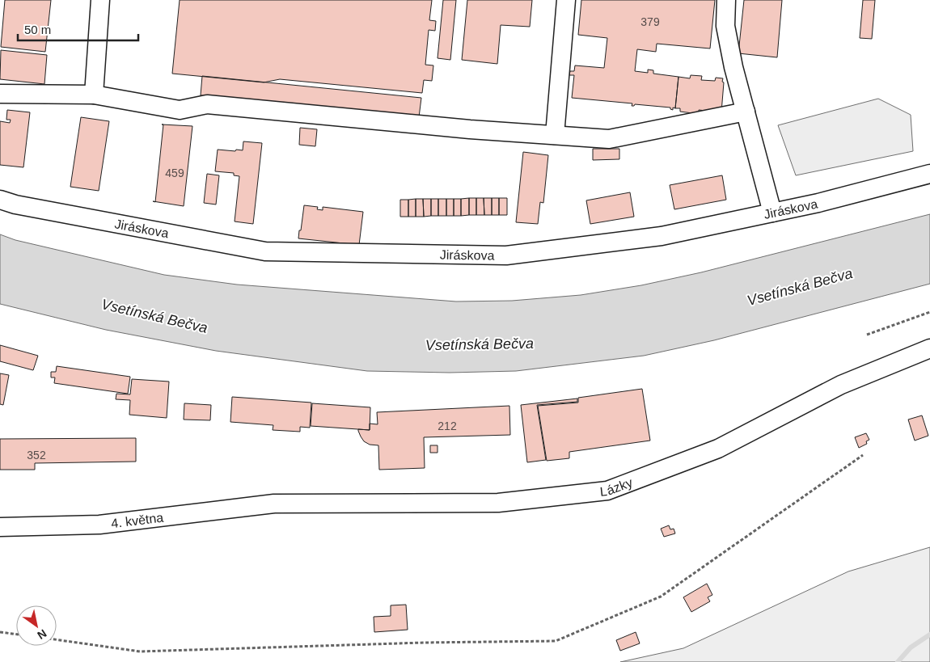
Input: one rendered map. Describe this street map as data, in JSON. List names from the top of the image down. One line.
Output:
{"streets":{"street":["Jiráskova","Lázky","4. května"]},"crossings":[["Lázky","4. května"]],"water":["Vsetínská Bečva"],"house_numbers":["379","459","212","352"],"scale_bar":"50 m","north":"bottom right"}
